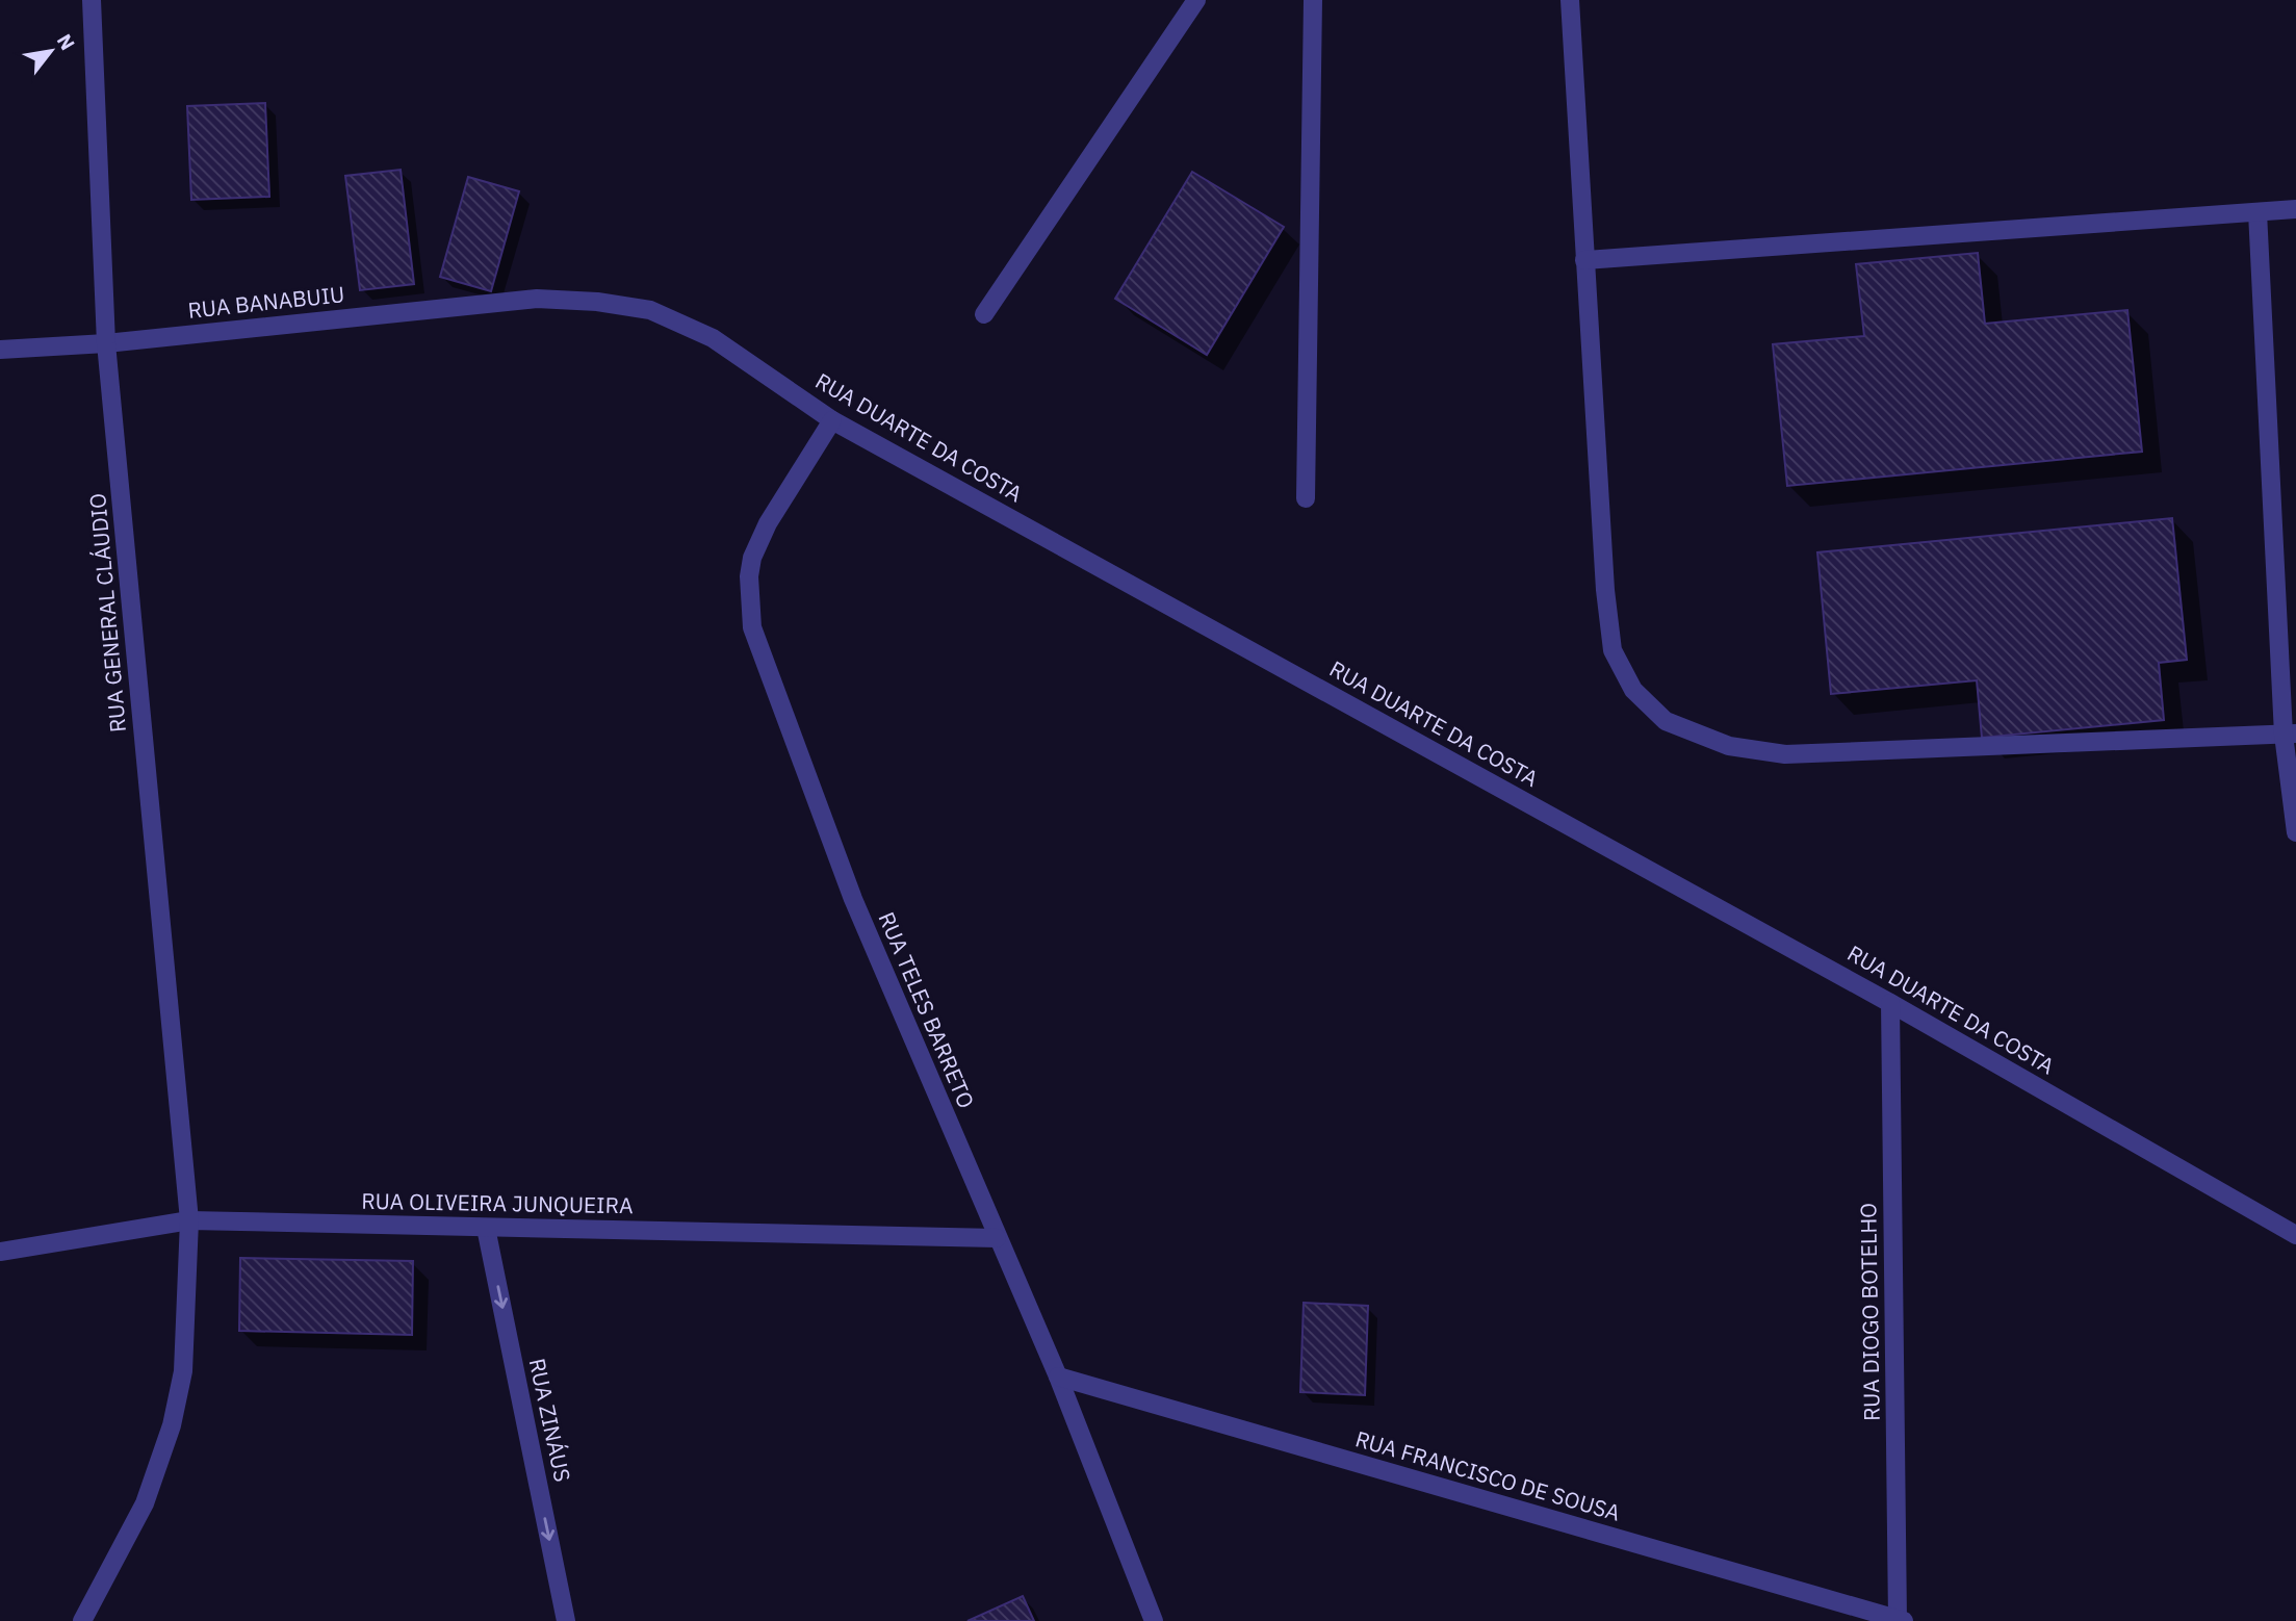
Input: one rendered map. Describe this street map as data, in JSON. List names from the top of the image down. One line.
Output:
{"streets":{"street":["RUA BANABUIU","RUA DUARTE DA COSTA","RUA GENERAL CLÁUDIO","RUA TELES BARRETO","RUA OLIVEIRA JUNQUEIRA","RUA DIOGO BOTELHO","RUA ZINÁUS","RUA FRANCISCO DE SOUSA"]},"crossings":[["RUA BANABUIU","RUA DUARTE DA COSTA"],["RUA BANABUIU","RUA GENERAL CLÁUDIO"],["RUA DUARTE DA COSTA","RUA TELES BARRETO"],["RUA DUARTE DA COSTA","RUA DIOGO BOTELHO"],["RUA GENERAL CLÁUDIO","RUA OLIVEIRA JUNQUEIRA"],["RUA TELES BARRETO","RUA OLIVEIRA JUNQUEIRA"],["RUA TELES BARRETO","RUA FRANCISCO DE SOUSA"],["RUA OLIVEIRA JUNQUEIRA","RUA ZINÁUS"],["RUA DIOGO BOTELHO","RUA FRANCISCO DE SOUSA"]],"one_way":["RUA ZINÁUS"],"north":"top right"}
